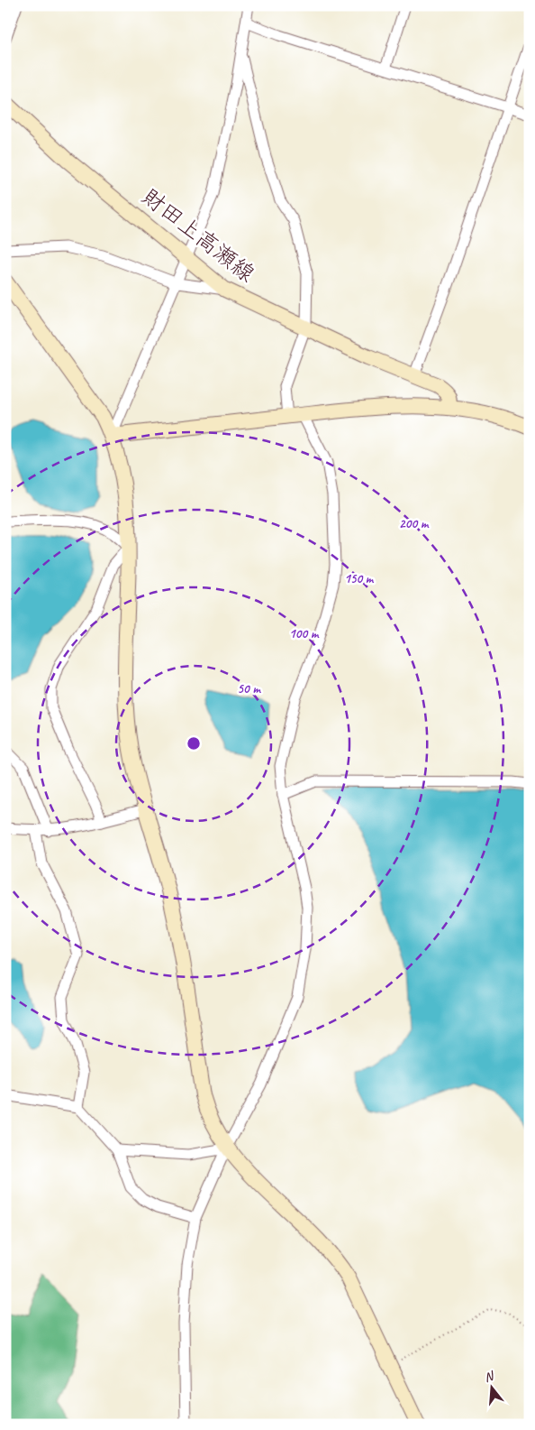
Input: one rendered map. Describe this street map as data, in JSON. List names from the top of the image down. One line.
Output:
{"streets":{"street":["財田上高瀬線"]},"north":"top","rings":["200 m","150 m","100 m","50 m"]}
